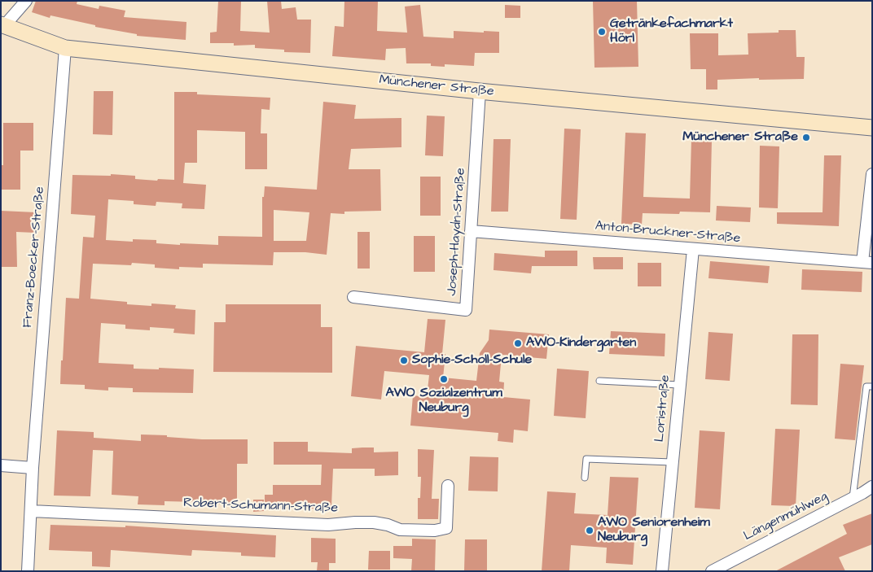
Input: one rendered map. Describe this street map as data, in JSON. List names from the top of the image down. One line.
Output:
{"streets":{"main road":["Münchener Straße"],"street":["Joseph-Haydn-Straße","Anton-Bruckner-Straße","Franz-Boecker-Straße","Loristraße","Robert-Schumann-Straße","Längenmühlweg"]},"crossings":[["Münchener Straße","Joseph-Haydn-Straße"],["Münchener Straße","Franz-Boecker-Straße"],["Joseph-Haydn-Straße","Anton-Bruckner-Straße"],["Anton-Bruckner-Straße","Loristraße"],["Franz-Boecker-Straße","Robert-Schumann-Straße"]],"places":["Getränkefachmarkt Hörl","Münchener Straße","AWO-Kindergarten","Sophie-Scholl-Schule","AWO Sozialzentrum Neuburg","AWO Seniorenheim Neuburg"]}
